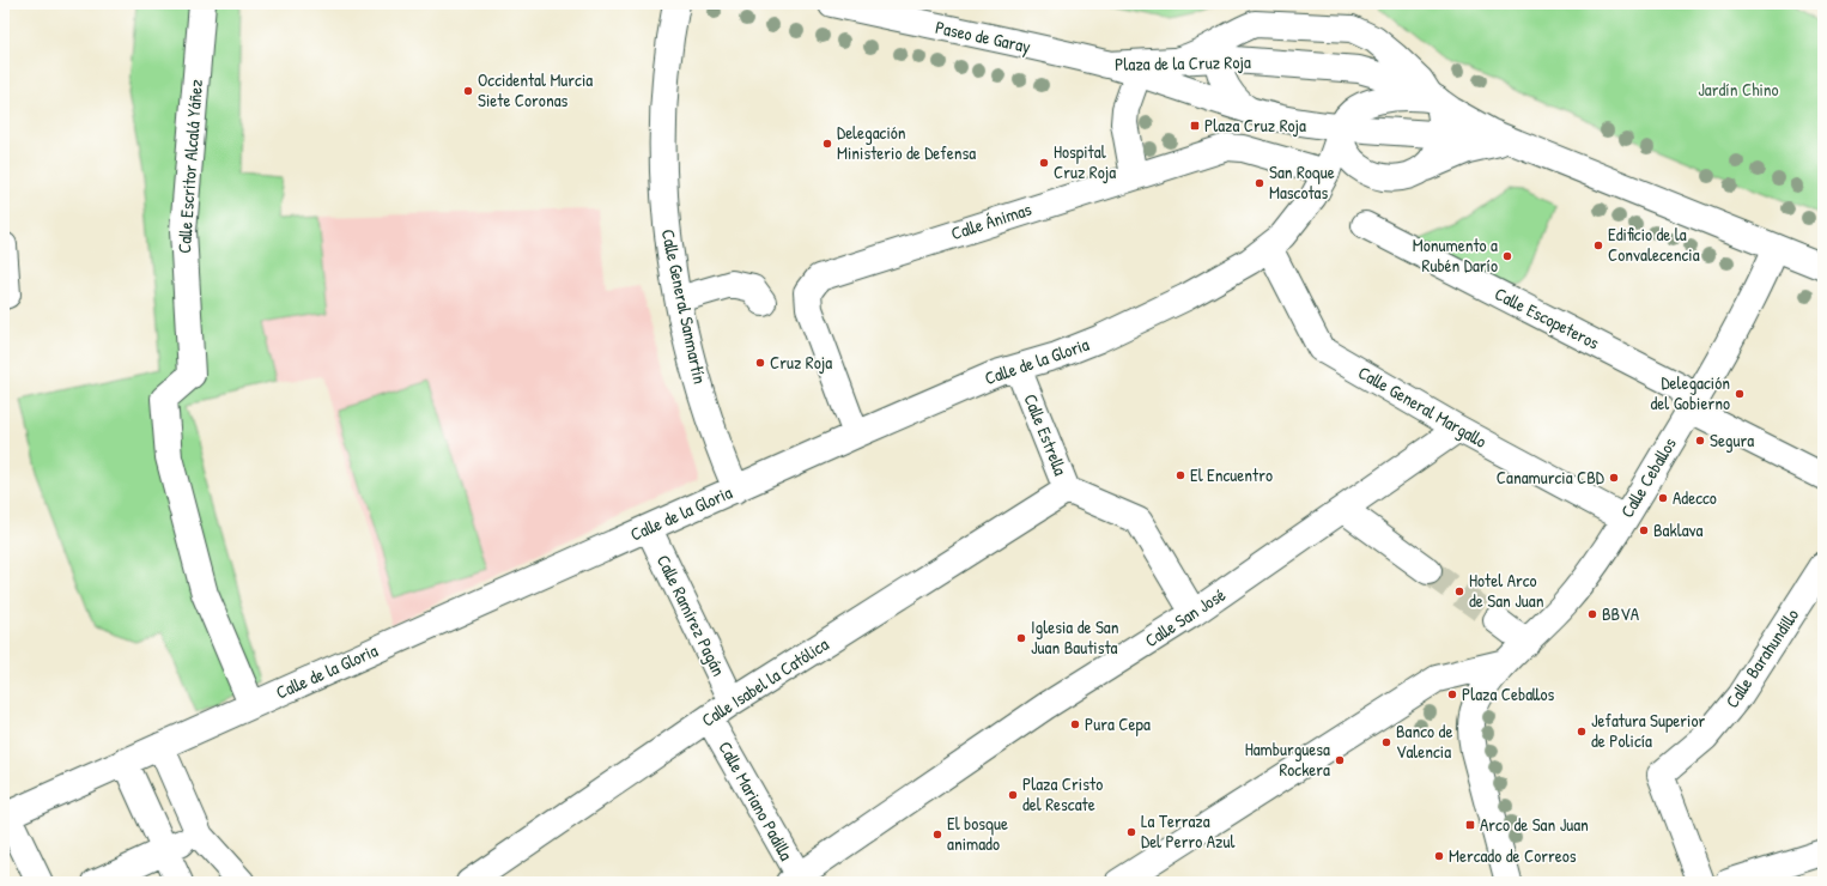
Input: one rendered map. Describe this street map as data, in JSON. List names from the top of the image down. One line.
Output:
{"streets":{"street":["Paseo de Garay","Plaza de la Cruz Roja","Calle Escritor Alcalá Yáñez","Calle Ánimas","Calle General Sanmartín","Calle Escopeteros","Calle de la Gloria","Calle General Margallo","Calle Estrella","Calle Ceballos","Calle Ramírez Pagán","Calle San José","Calle Barahundillo","Calle Isabel la Católica","Calle Mariano Padilla"]},"crossings":[["Paseo de Garay","Plaza de la Cruz Roja"],["Plaza de la Cruz Roja","Calle Ánimas"],["Plaza de la Cruz Roja","Calle de la Gloria"],["Calle Escritor Alcalá Yáñez","Calle de la Gloria"],["Calle Ánimas","Calle de la Gloria"],["Calle General Sanmartín","Calle de la Gloria"],["Calle Escopeteros","Calle Ceballos"],["Calle de la Gloria","Calle General Margallo"],["Calle de la Gloria","Calle Estrella"],["Calle de la Gloria","Calle Ramírez Pagán"],["Calle General Margallo","Calle Ceballos"],["Calle General Margallo","Calle San José"],["Calle Estrella","Calle San José"],["Calle Estrella","Calle Isabel la Católica"],["Calle Ramírez Pagán","Calle Isabel la Católica"],["Calle San José","Calle Mariano Padilla"],["Calle Isabel la Católica","Calle Mariano Padilla"]],"parks":["Jardín Chino"],"places":{"other":["Occidental Murcia Siete Coronas","Delegación Ministerio de Defensa","Hospital Cruz Roja","San Roque Mascotas","Edificio de la Convalecencia","Monumento a Rubén Darío","Cruz Roja","Delegación del Gobierno","Segura","El Encuentro","Canamurcia CBD","Adecco","Baklava","Hotel Arco de San Juan","BBVA","Iglesia de San Juan Bautista","Plaza Ceballos","Pura Cepa","Jefatura Superior de Policía","Banco de Valencia","Hamburguesa Rockera","Plaza Cristo del Rescate","La Terraza Del Perro Azul","El bosque animado","Mercado de Correos"],"transit":["Plaza Cruz Roja","Arco de San Juan"]}}
